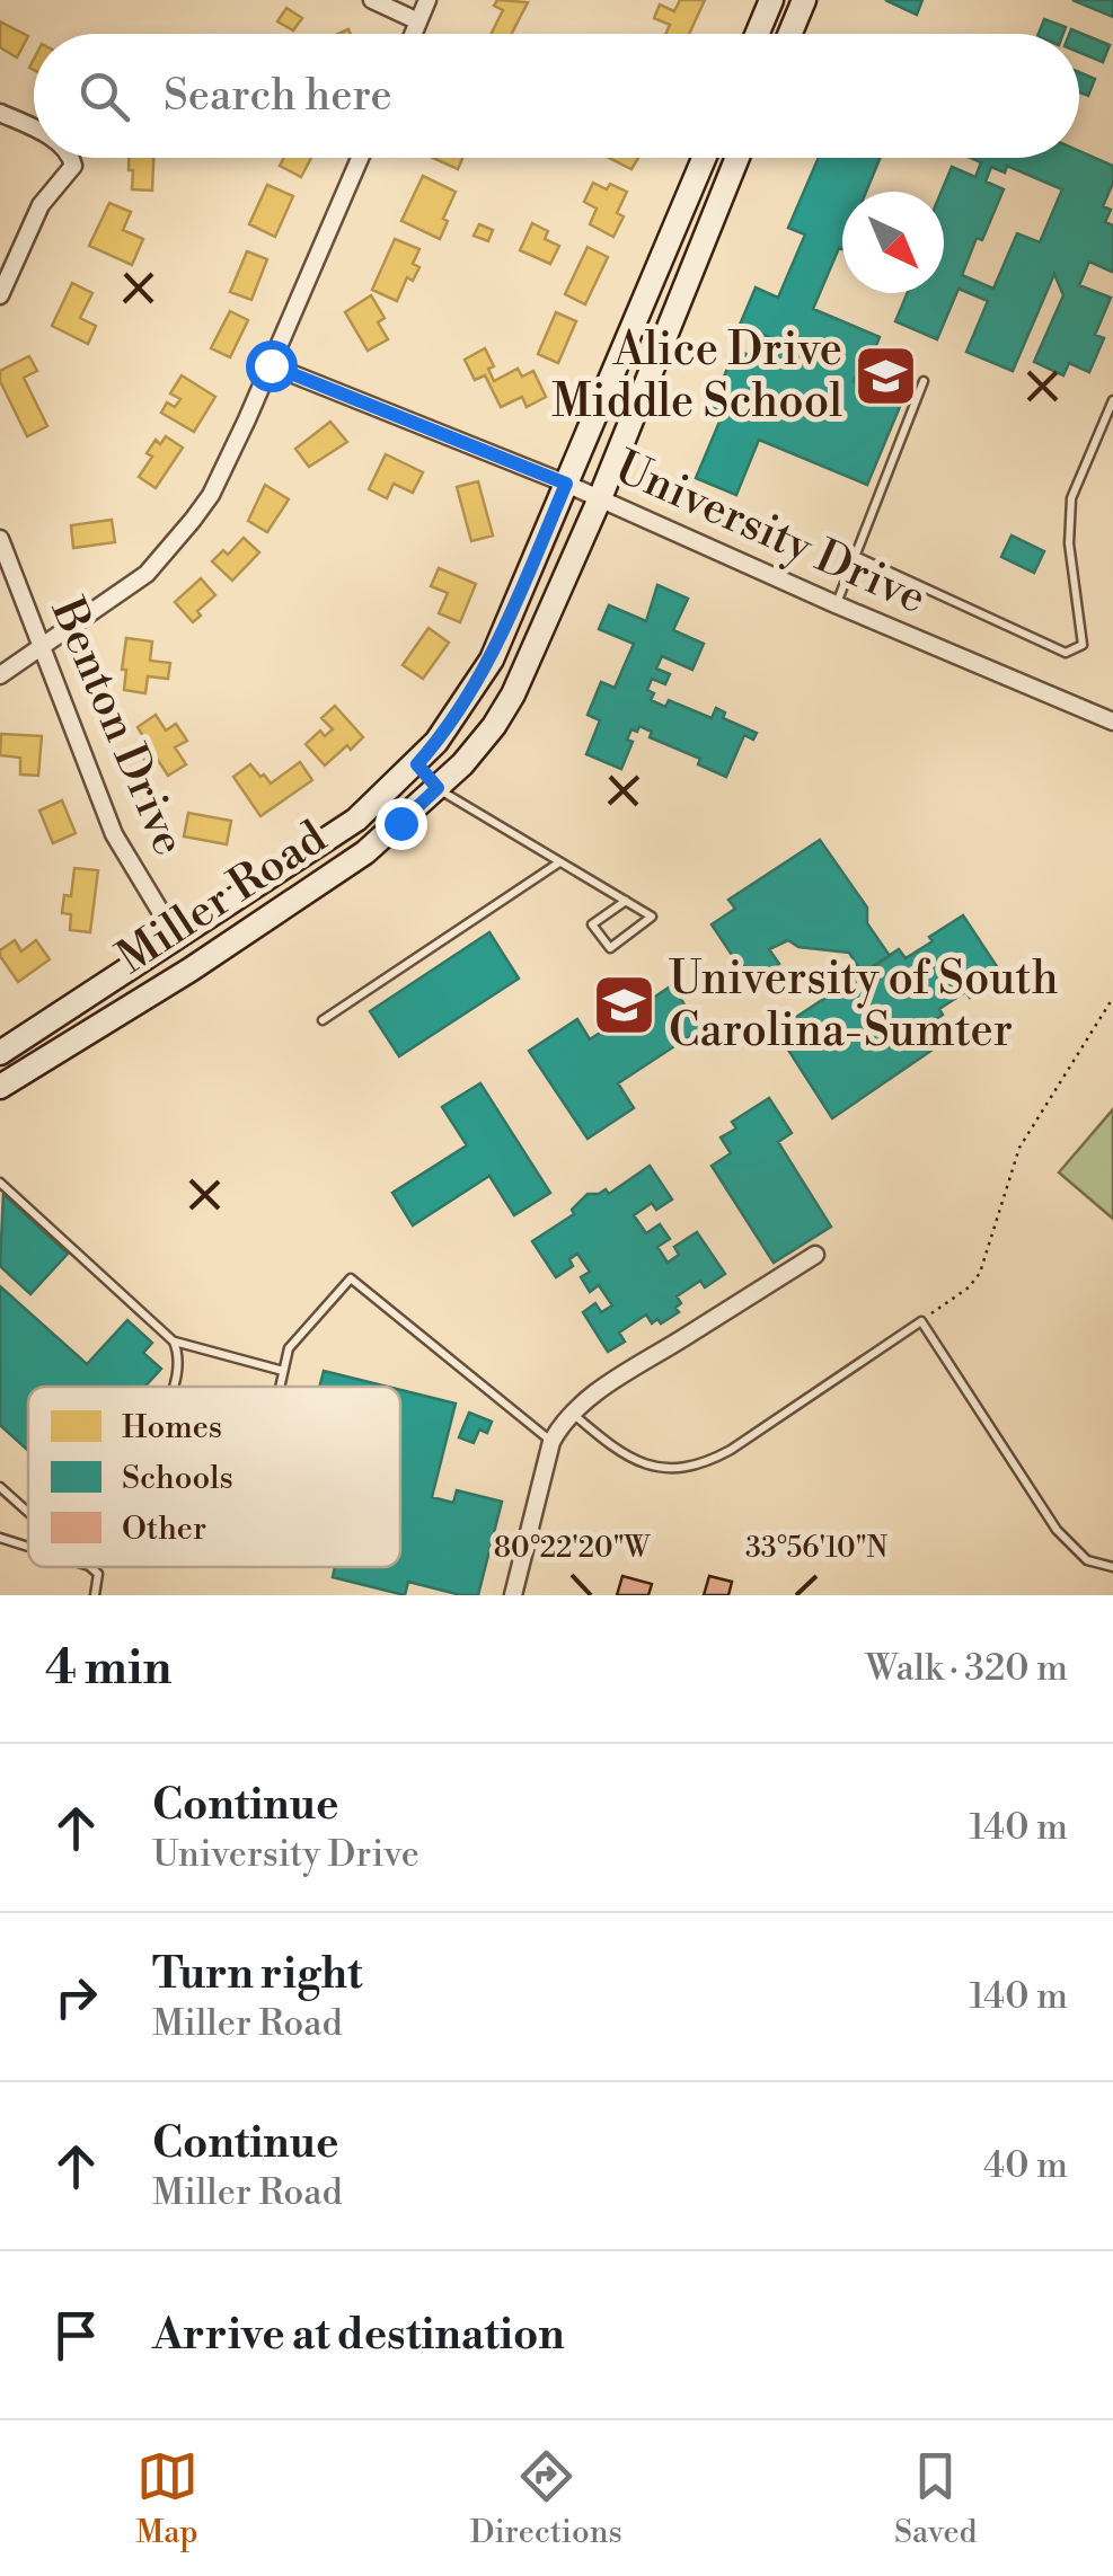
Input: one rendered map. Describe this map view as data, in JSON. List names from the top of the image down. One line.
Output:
{"streets":{"street":["University Drive","Benton Drive","Miller Road"]},"crossings":[["University Drive","Miller Road"],["Benton Drive","Miller Road"]],"places":{"school or university":["Alice Drive Middle School","University of South Carolina-Sumter"]},"legend":["Homes","Schools","Other"],"north":"bottom right","page":{"search":"Search here","heading":["4 min","Walk · 320 m"],"list":[["Continue","University Drive","140 m"],["Turn right","Miller Road","140 m"],["Continue","Miller Road","40 m"],"Arrive at destination"],"nav":["Map","Directions","Saved"]},"coordinates":["80°22'20\"W","33°56'10\"N"]}
